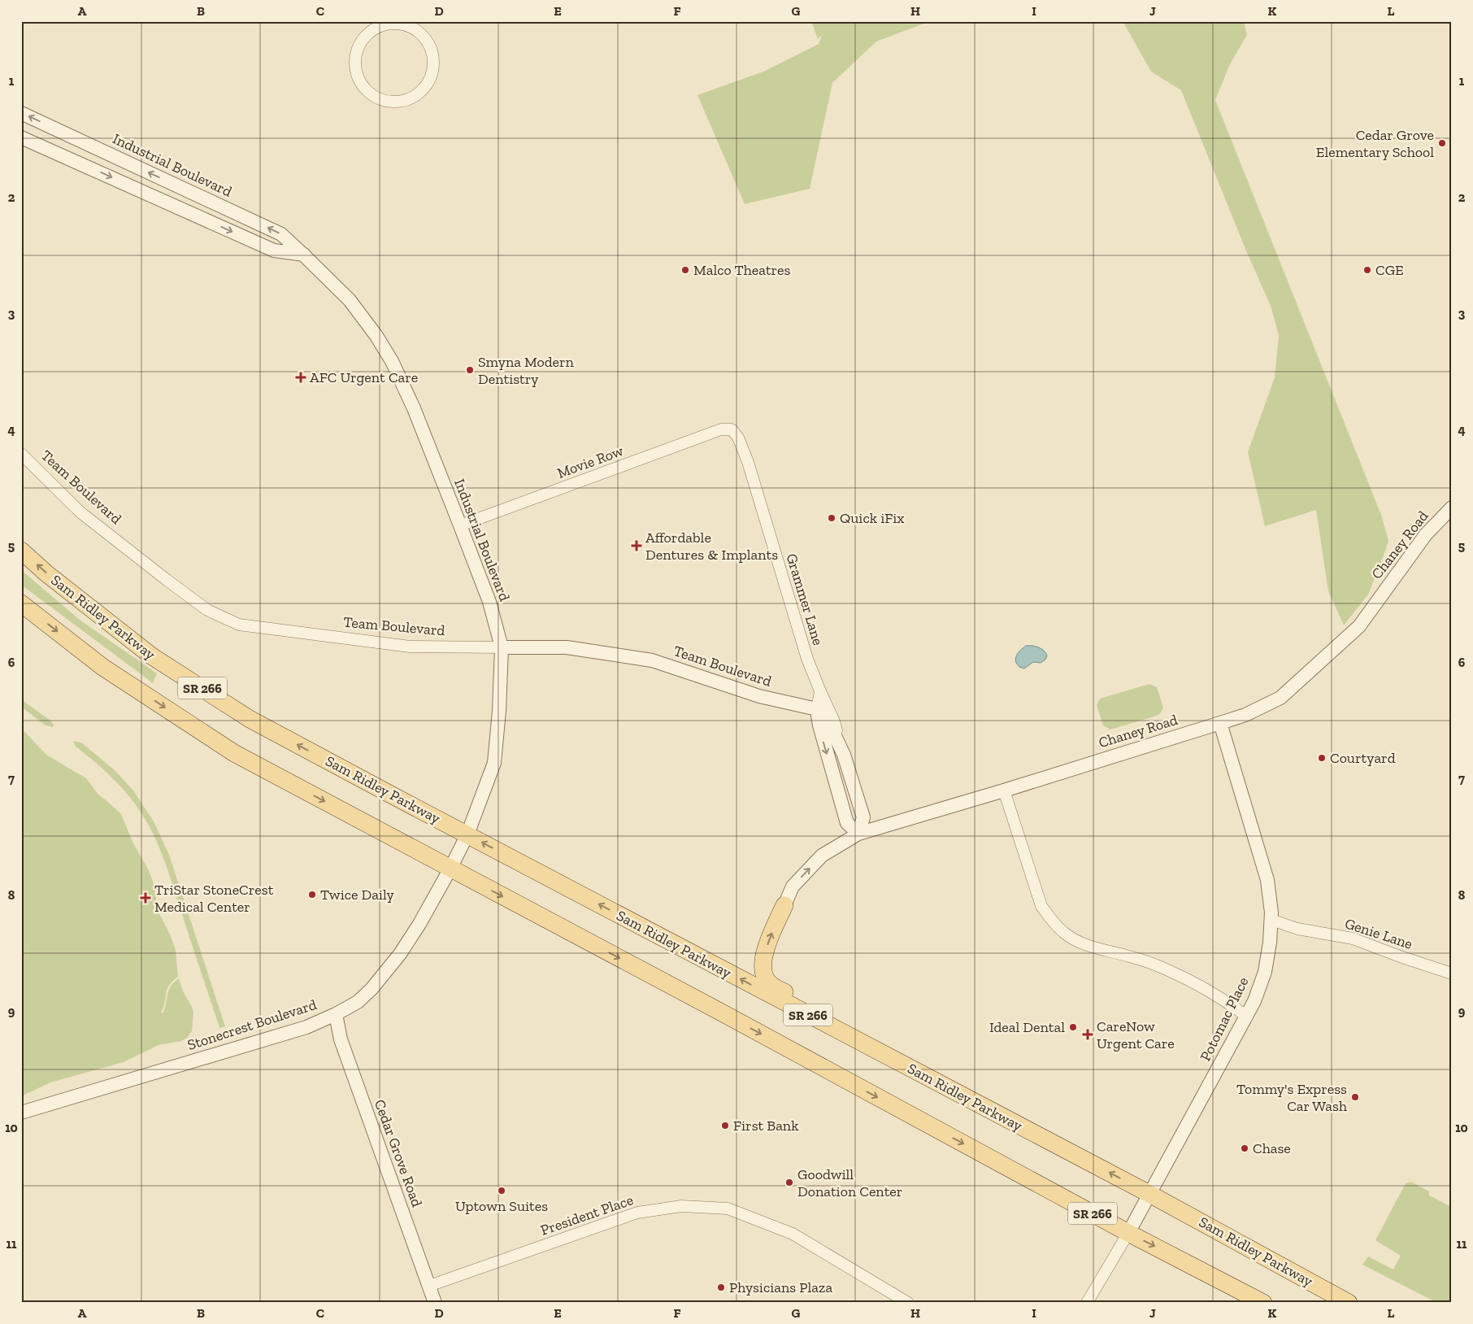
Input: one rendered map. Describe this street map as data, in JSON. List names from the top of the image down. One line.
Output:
{"streets":{"main road":["Sam Ridley Parkway","SR 266"],"street":["Industrial Boulevard","Movie Row","Team Boulevard","Chaney Road","Grammer Lane","Genie Lane","Potomac Place","Stonecrest Boulevard","Cedar Grove Road","President Place"]},"crossings":[["Industrial Boulevard","Movie Row"],["Industrial Boulevard","Team Boulevard"],["Industrial Boulevard","Sam Ridley Parkway"],["Industrial Boulevard","SR 266"],["Industrial Boulevard","Stonecrest Boulevard"],["Movie Row","Grammer Lane"],["Chaney Road","Potomac Place"],["Sam Ridley Parkway","Potomac Place"],["SR 266","Potomac Place"],["SR 266","Stonecrest Boulevard"],["Genie Lane","Potomac Place"],["Stonecrest Boulevard","Cedar Grove Road"],["Cedar Grove Road","President Place"]],"places":{"other":["Cedar Grove Elementary School","Malco Theatres","CGE","Smyna Modern Dentistry","Quick iFix","Courtyard","Twice Daily","Ideal Dental","Tommy's Express Car Wash","First Bank","Chase","Goodwill Donation Center","Uptown Suites","Physicians Plaza"],"health":["AFC Urgent Care","Affordable Dentures & Implants","TriStar StoneCrest Medical Center","CareNow Urgent Care"]},"grid":{"columns":["A","B","C","D","E","F","G","H","I","J","K","L"],"rows":["1","2","3","4","5","6","7","8","9","10","11"]}}
